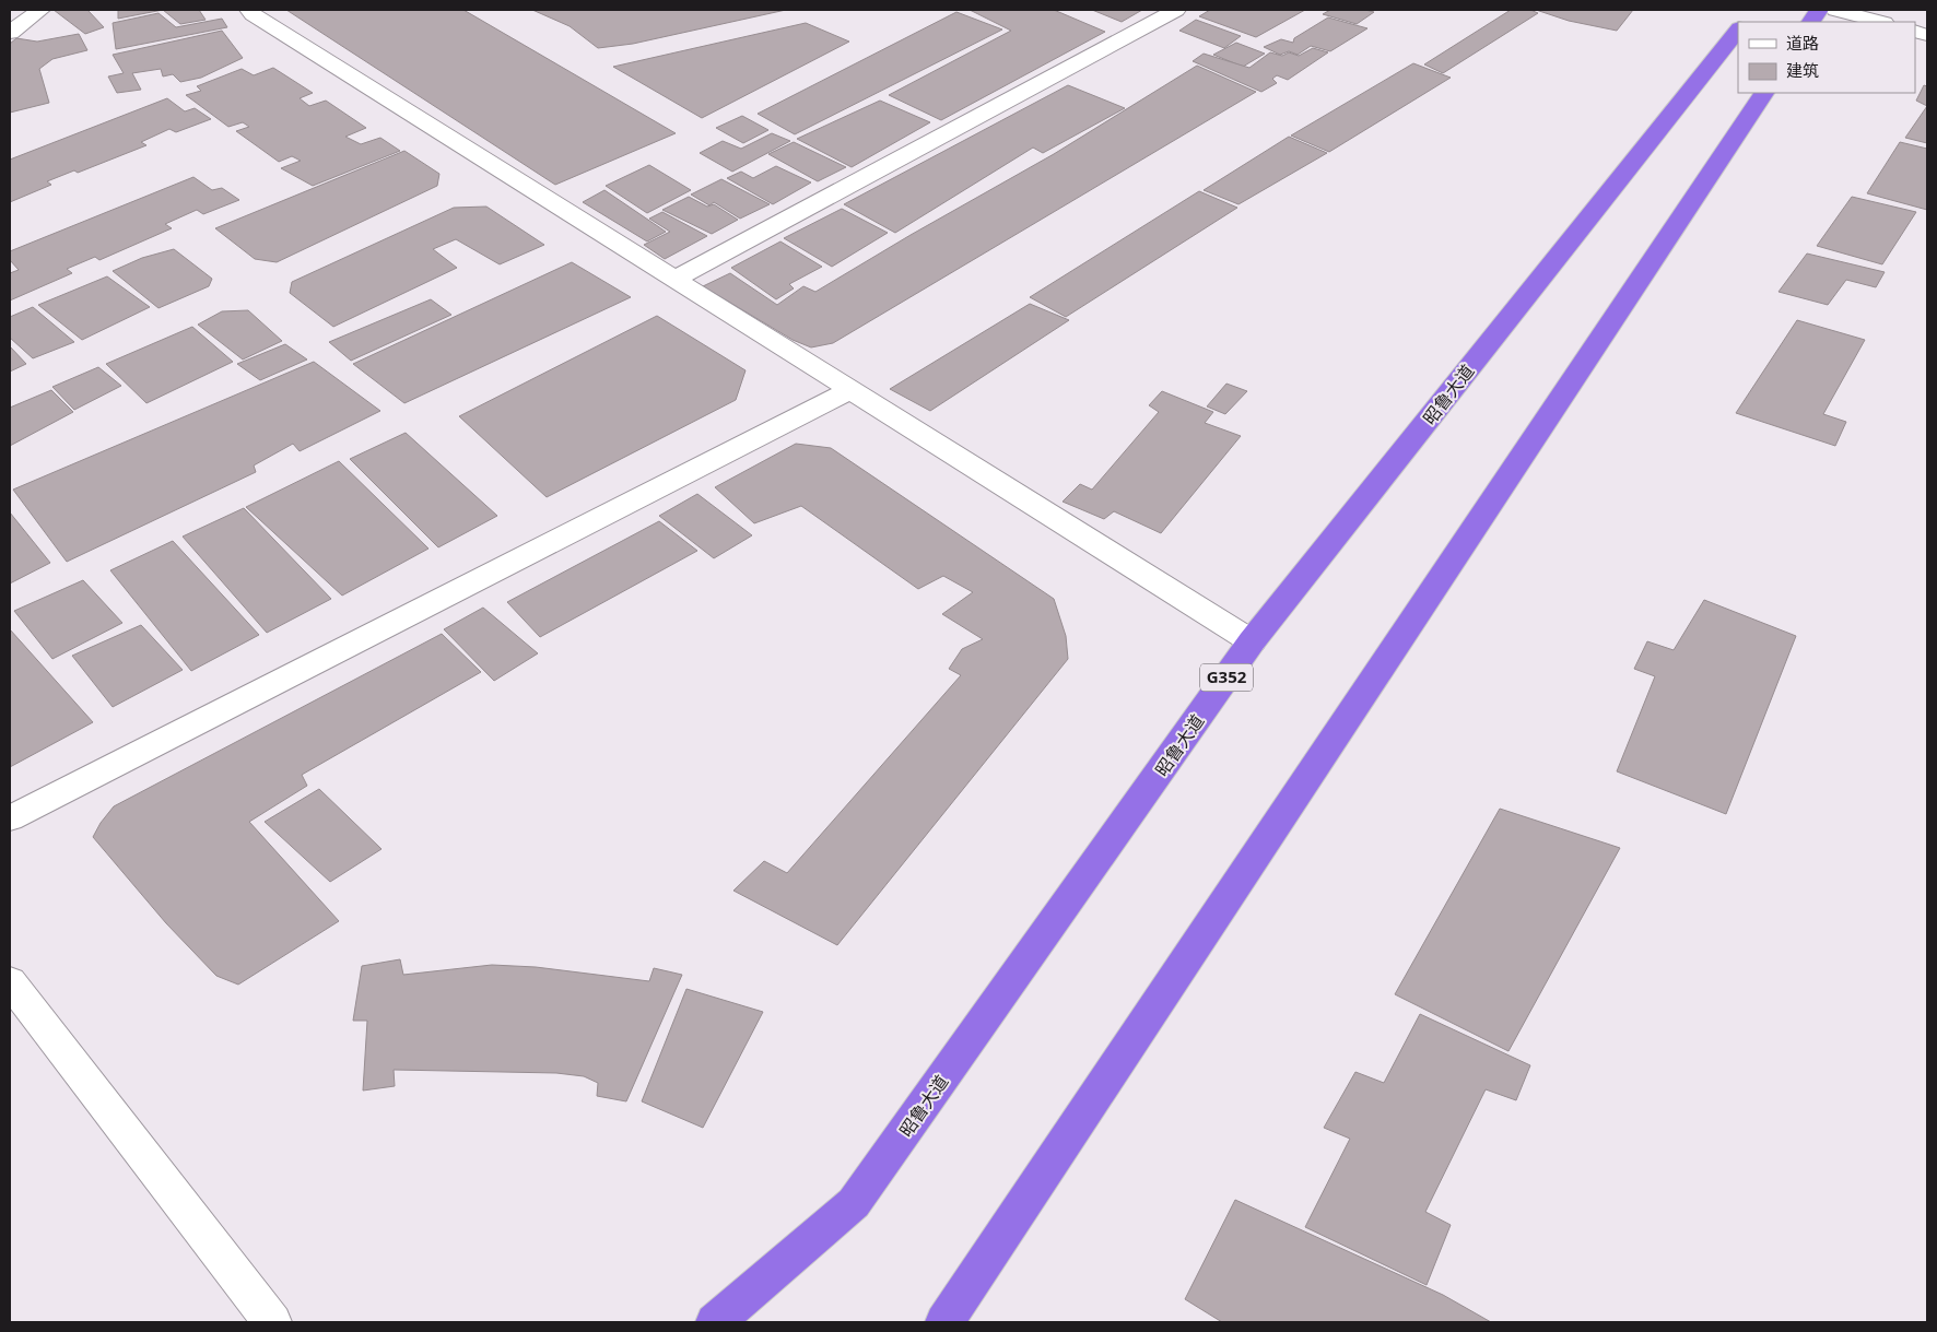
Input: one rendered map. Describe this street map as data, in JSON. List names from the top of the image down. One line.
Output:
{"streets":{"highway":["昭鲁大道","G352"]},"legend":["道路","建筑"]}
